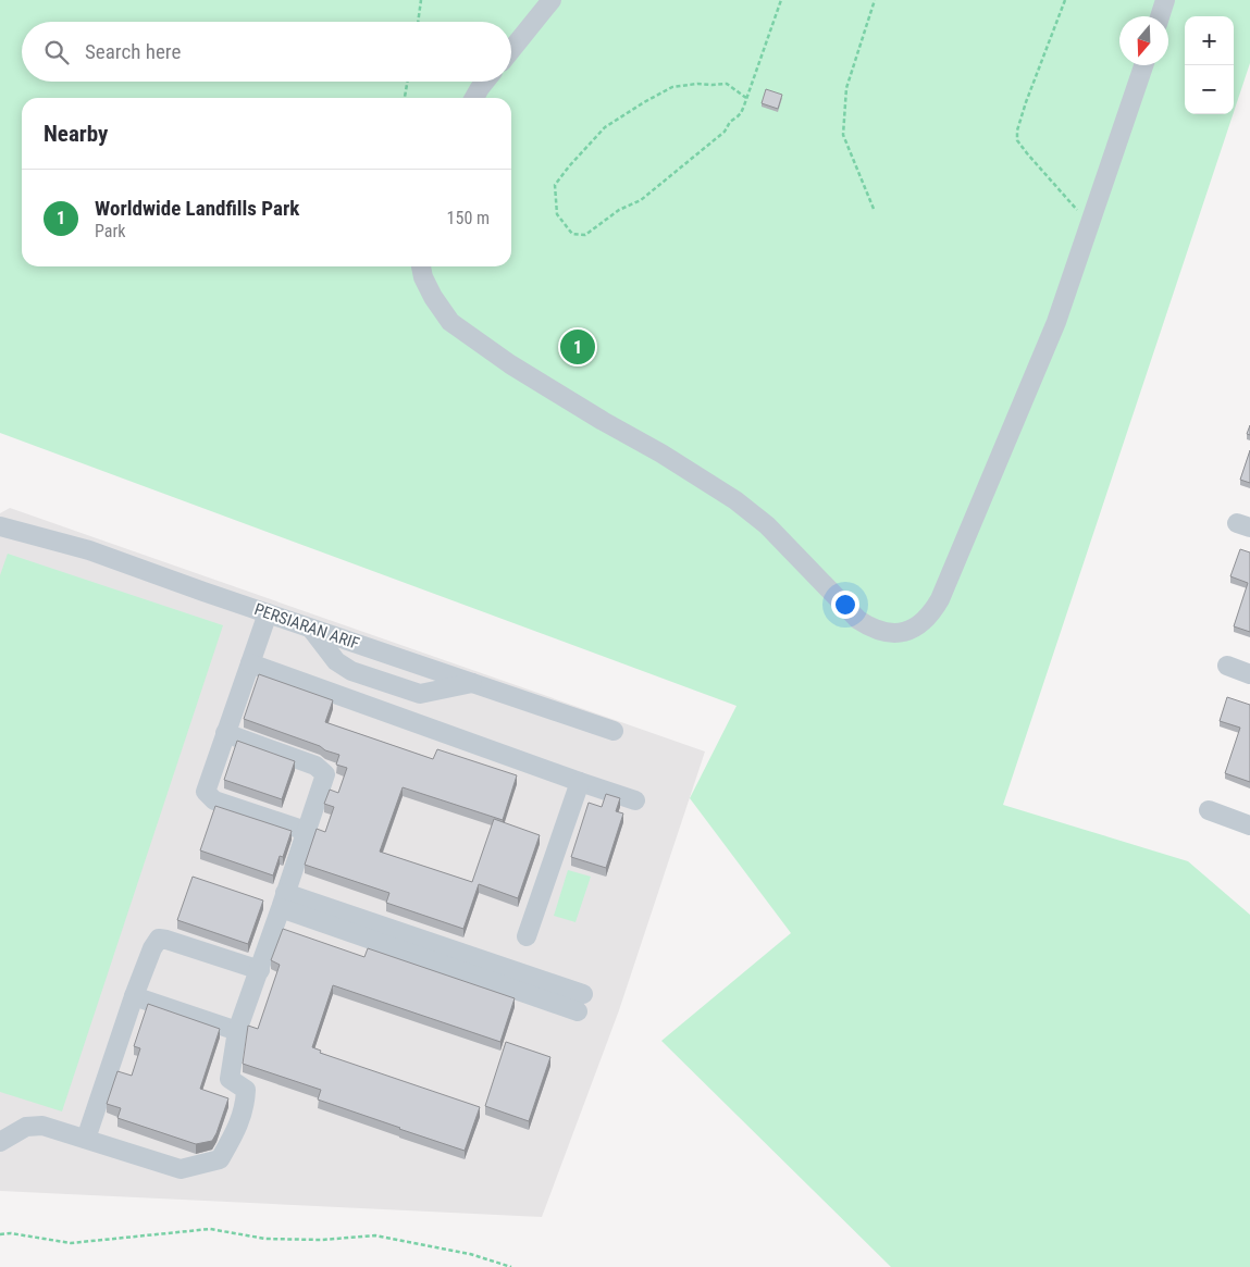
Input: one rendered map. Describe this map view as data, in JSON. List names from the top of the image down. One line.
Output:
{"streets":{"street":["PERSIARAN ARIF"]},"north":"bottom","page":{"map_buttons":["+","−"],"search":"Search here","heading":"Nearby","list":[{"mark":"1","name":"Worldwide Landfills Park","note":"Park","value":"150 m"}],"pins":"1"}}
